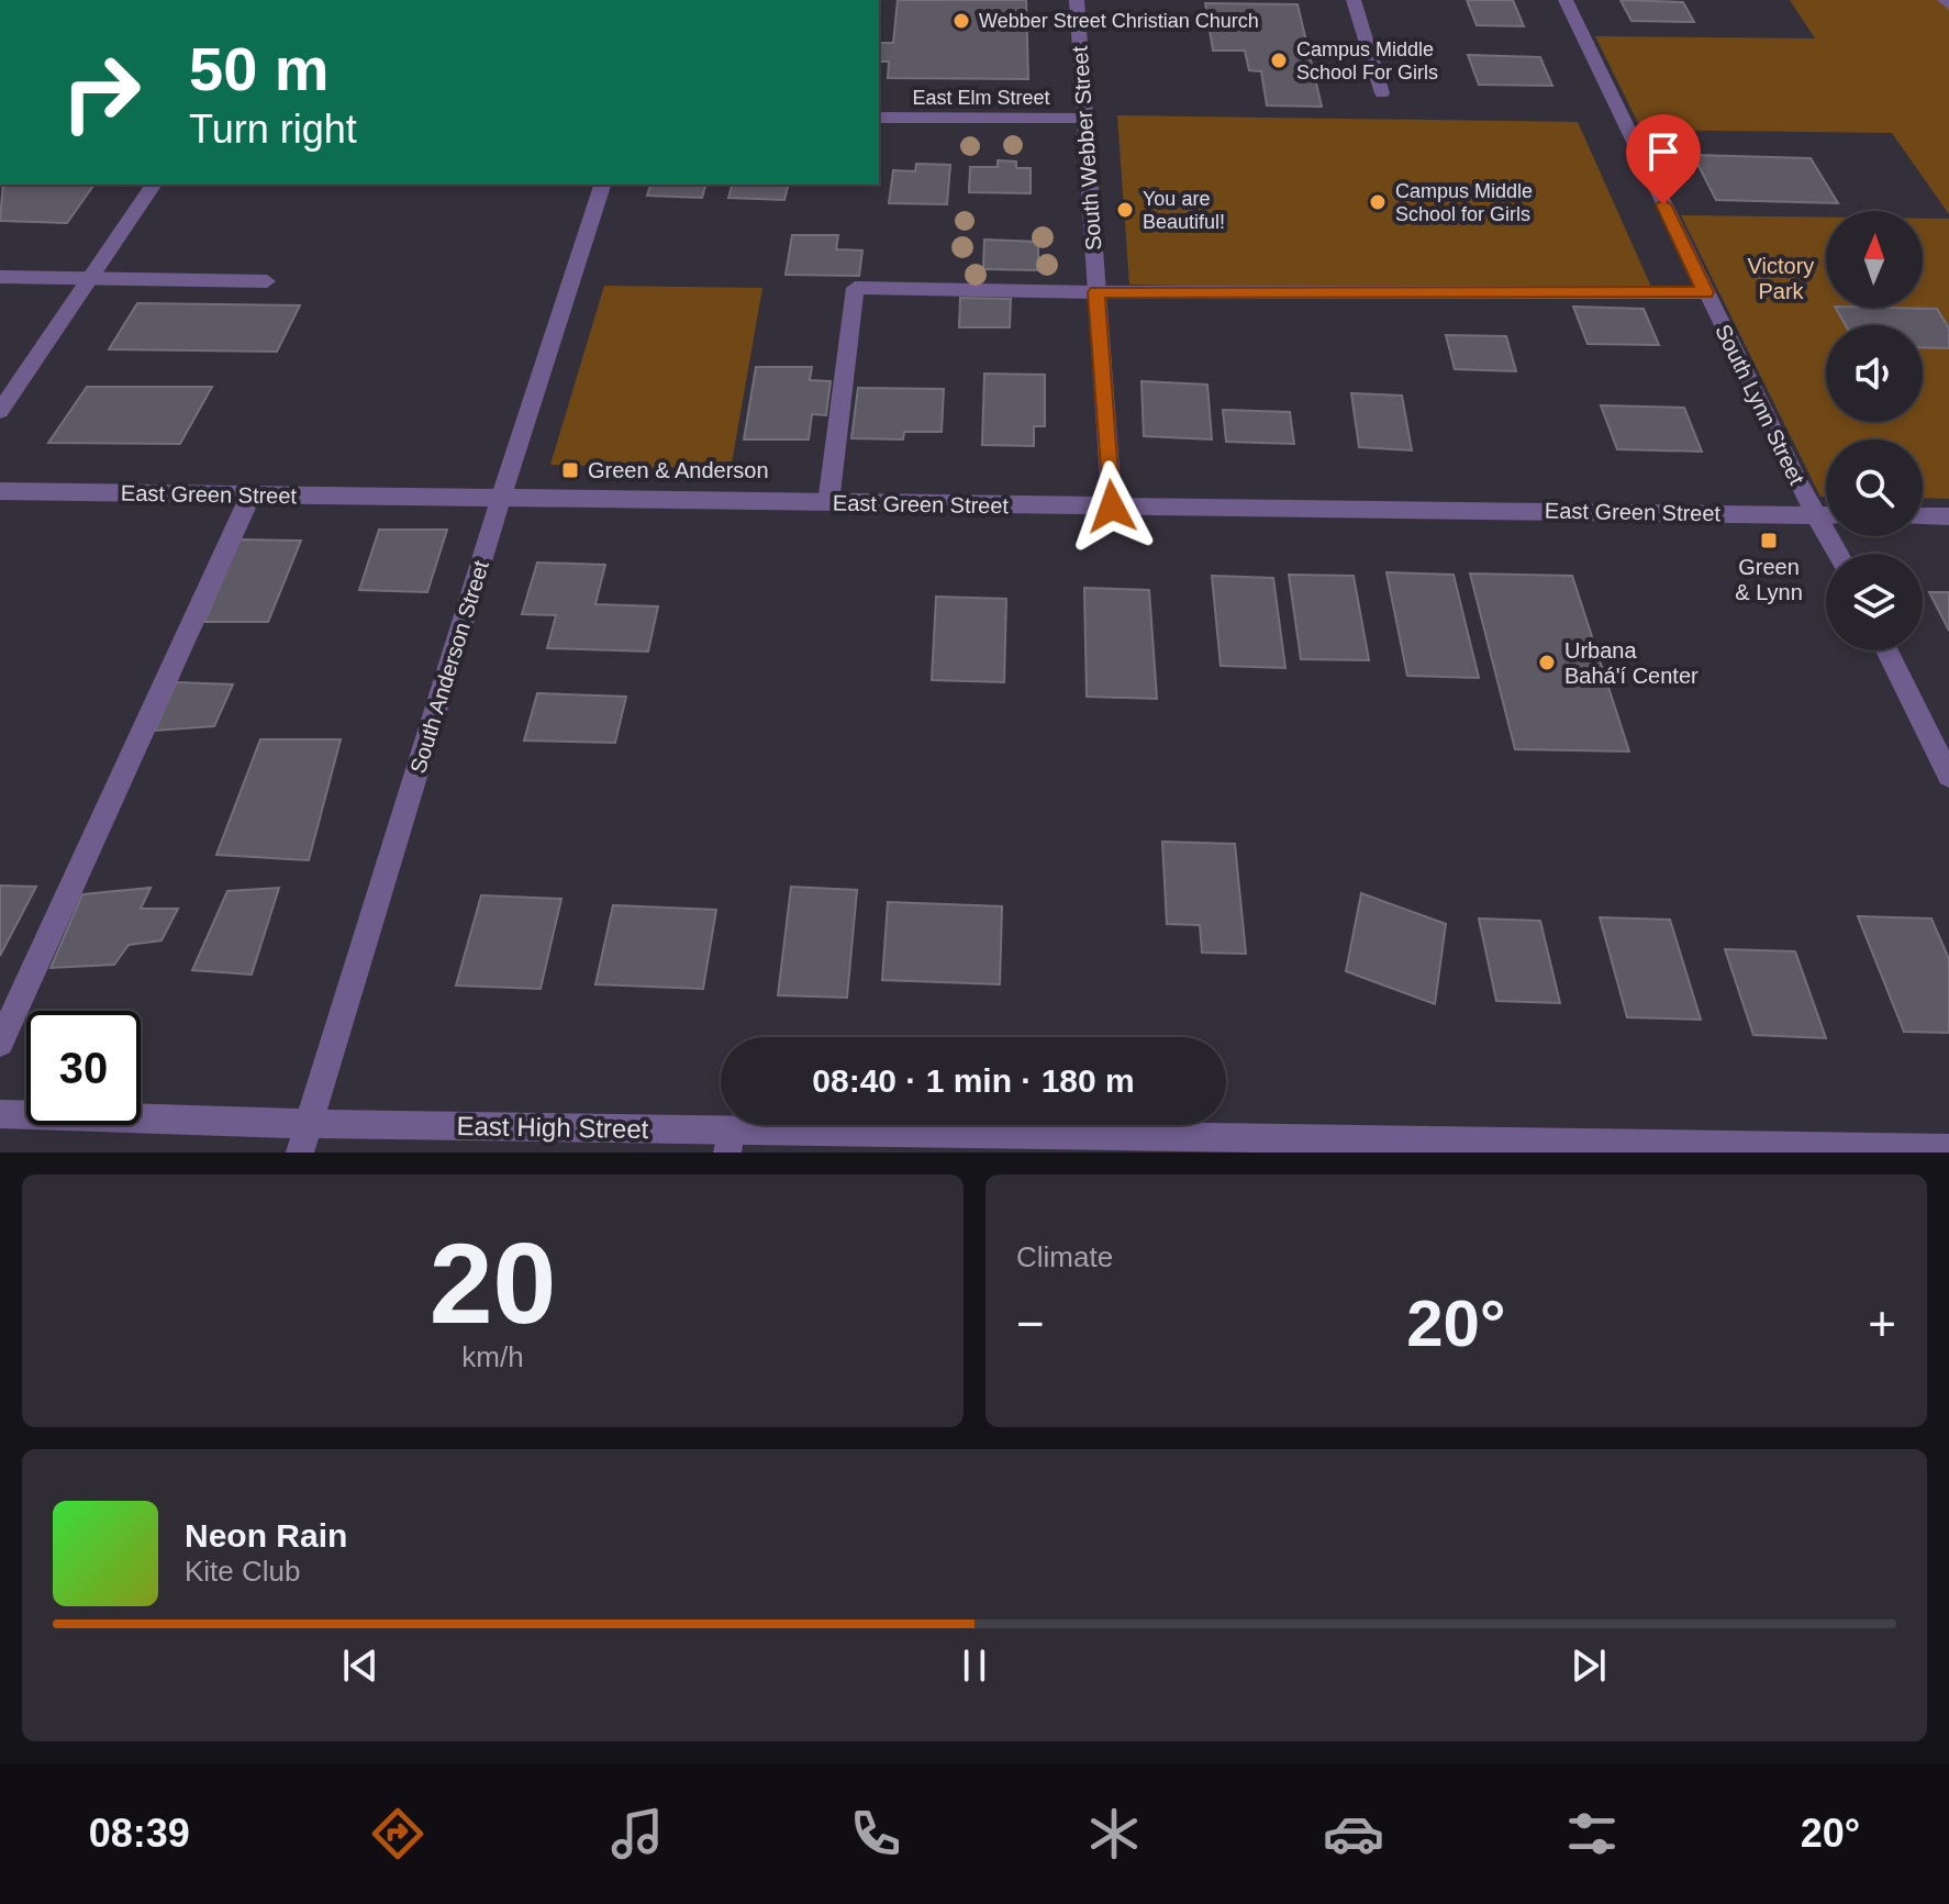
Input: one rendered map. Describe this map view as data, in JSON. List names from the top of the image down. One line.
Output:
{"streets":{"street":["East Elm Street","South Webber Street","South Lynn Street","East Green Street","South Anderson Street","East High Street"]},"crossings":[["East Elm Street","South Webber Street"],["South Webber Street","East Green Street"],["South Lynn Street","East Green Street"],["East Green Street","South Anderson Street"],["South Anderson Street","East High Street"]],"parks":["Victory Park"],"places":{"other":["Webber Street Christian Church","Campus Middle School For Girls","Campus Middle School for Girls","You are Beautiful!","Urbana Bahá'í Center"],"transit":["Green & Anderson","Green & Lynn"]},"north":"top","page":{"turn":["50 m","Turn right"],"limit":"30","trip":"08:40 · 1 min · 180 m","tile":[["20","km/h"],"Climate"],"heat":["−","20°","+"],"song":["Neon Rain","Kite Club"],"tabs":["08:39","20°"]}}
